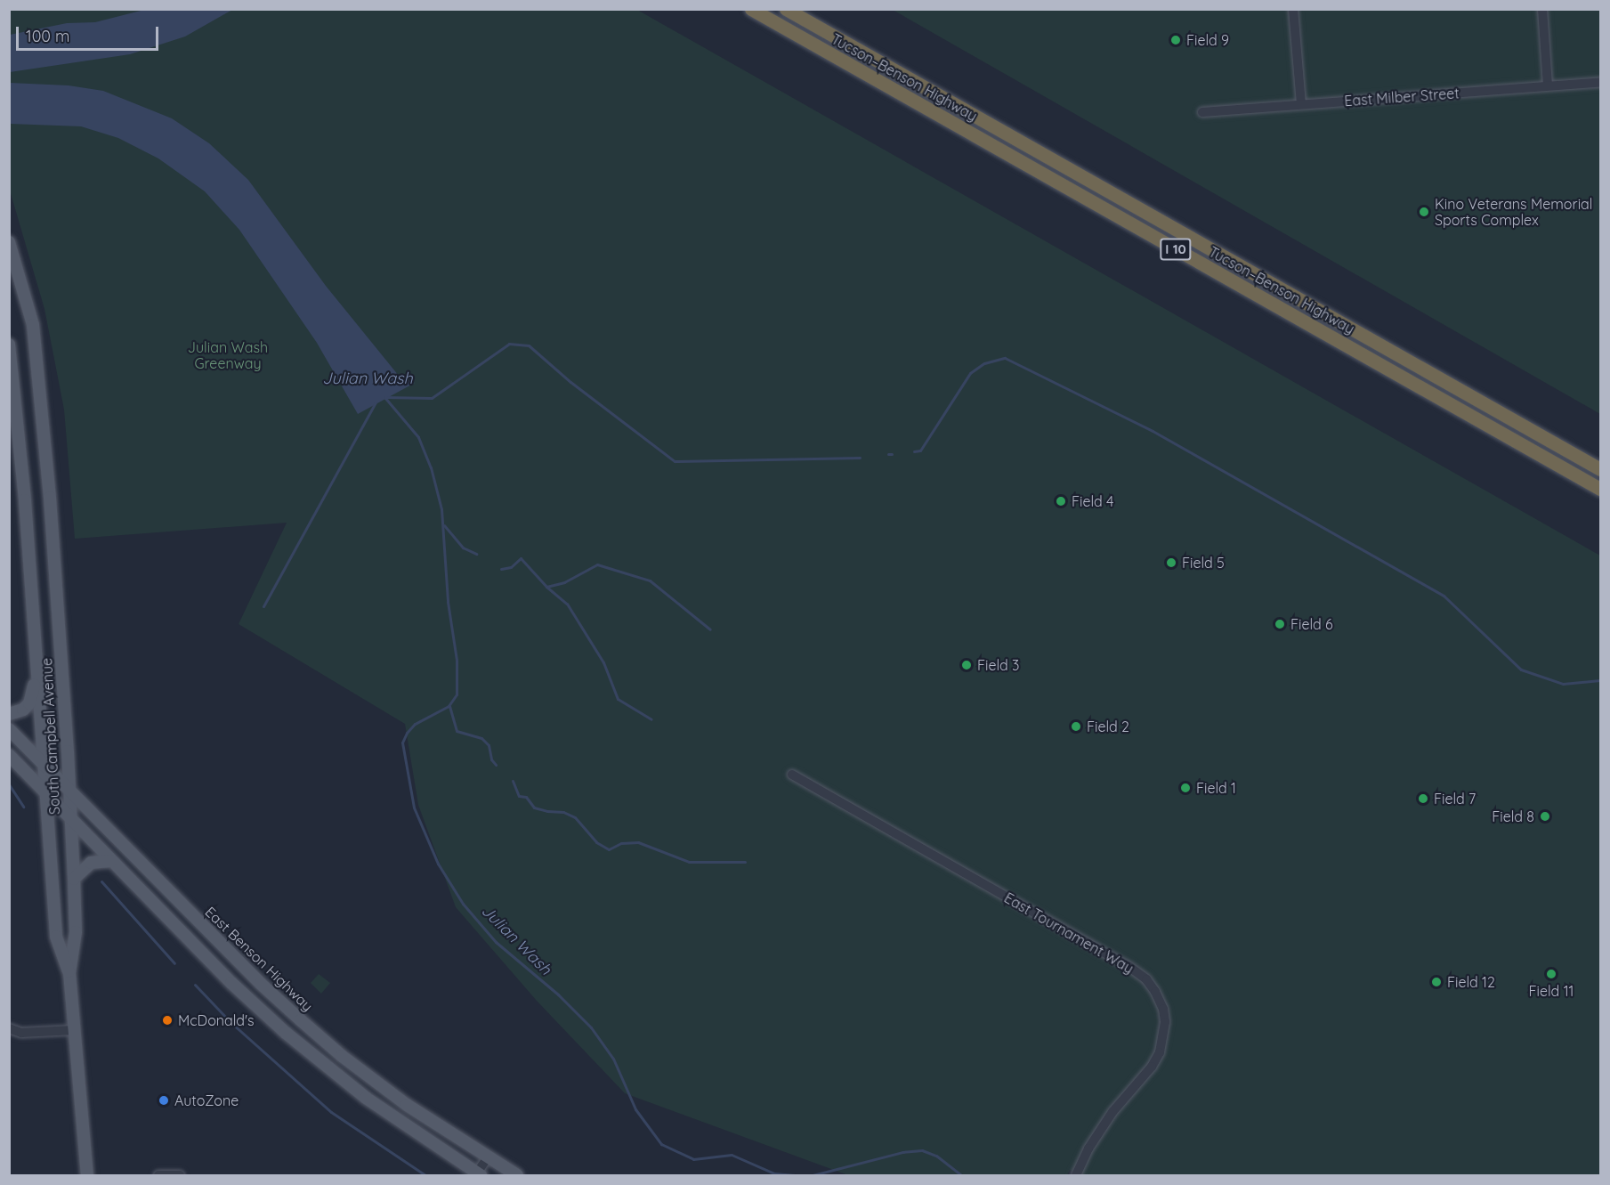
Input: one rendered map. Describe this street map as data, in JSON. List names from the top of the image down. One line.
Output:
{"streets":{"highway":["Tucson–Benson Highway","I 10"],"main road":["South Campbell Avenue","East Benson Highway"],"street":["East Milber Street","East Tournament Way"]},"crossings":[["South Campbell Avenue","East Benson Highway"]],"water":["Julian Wash"],"parks":["Julian Wash Greenway"],"places":["Field 9","Kino Veterans Memorial Sports Complex","Field 4","Field 5","Field 6","Field 3","Field 2","Field 1","Field 7","Field 8","Field 11","Field 12","McDonald's","AutoZone"],"scale_bar":"100 m"}
